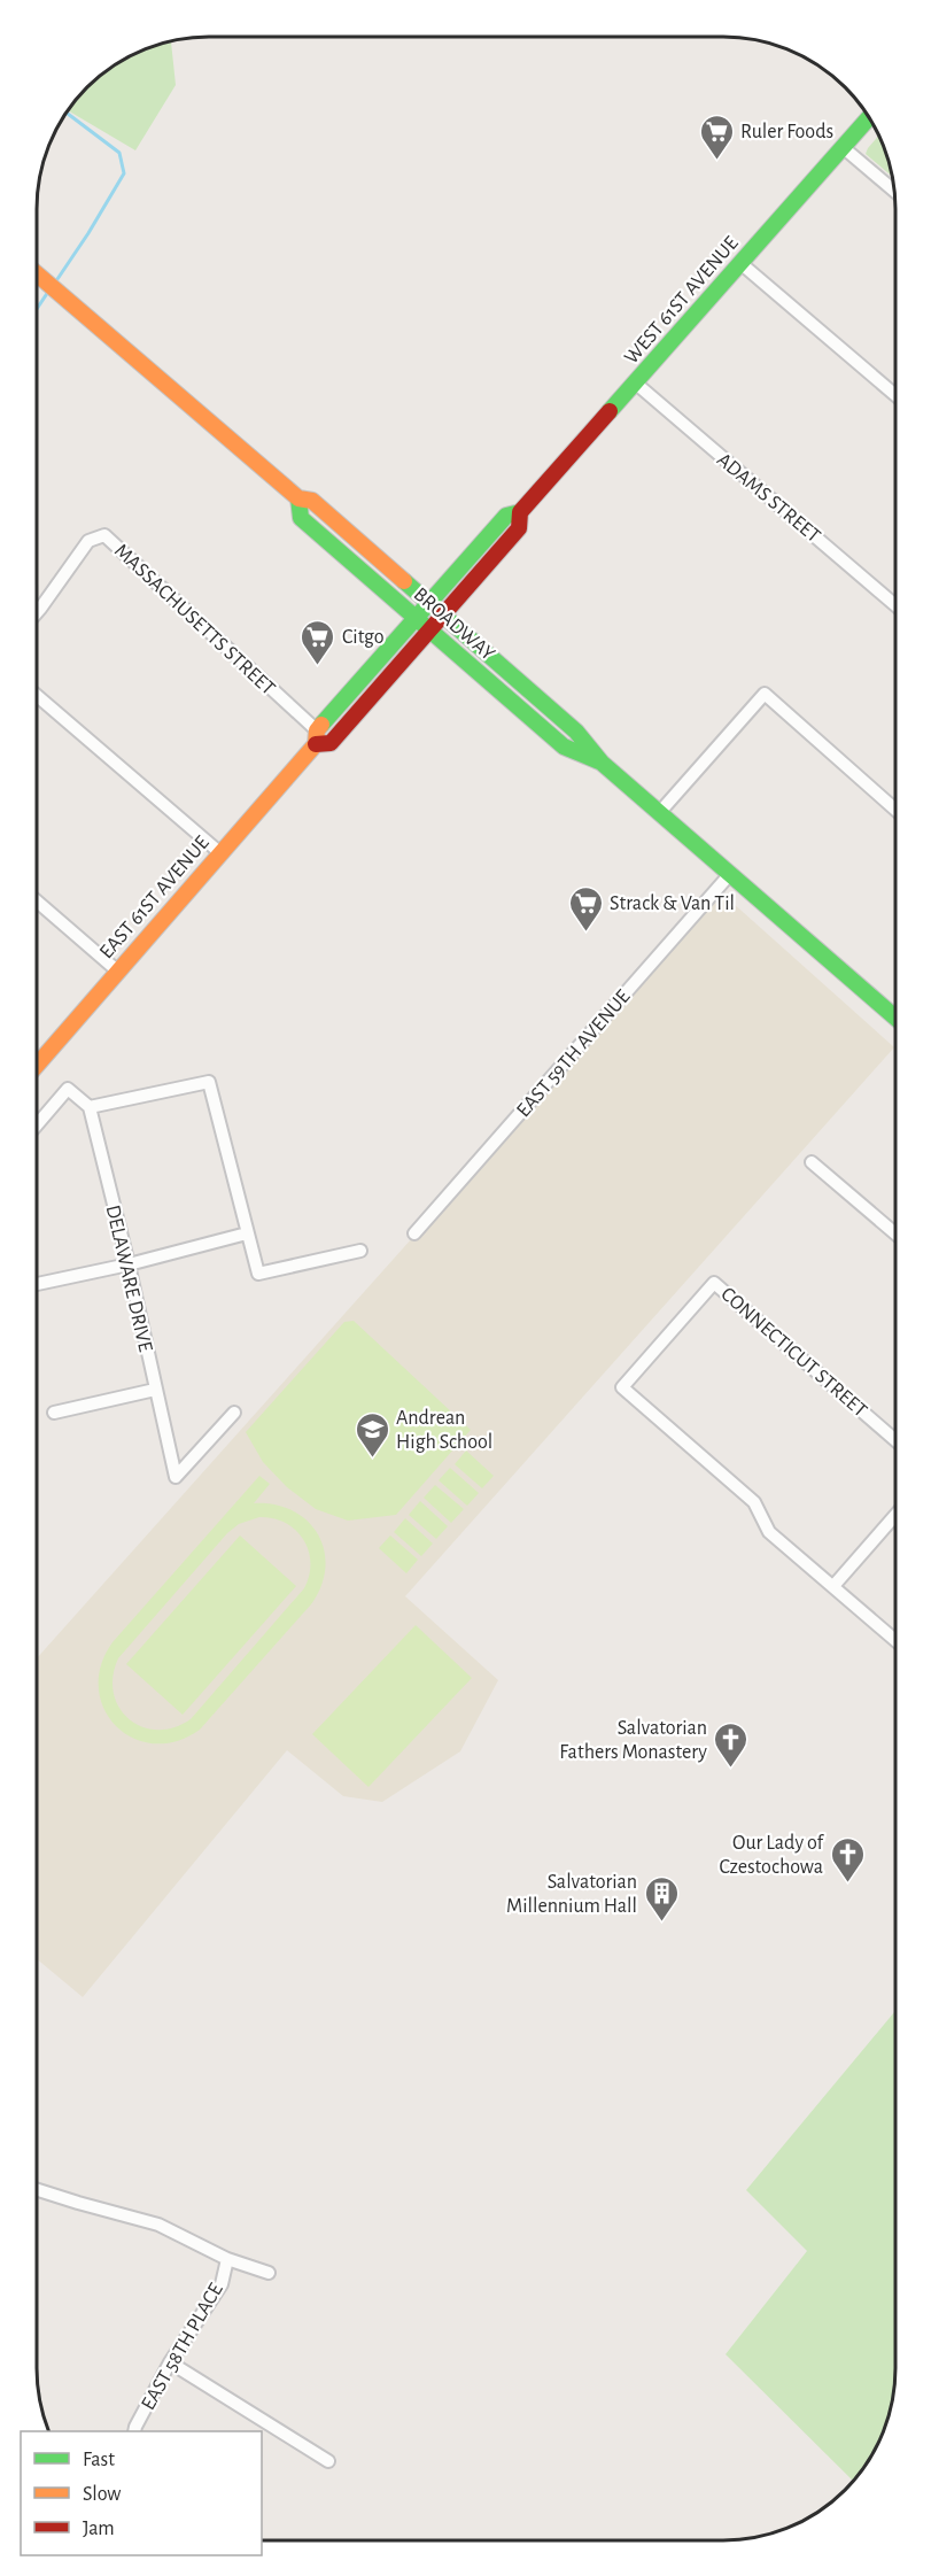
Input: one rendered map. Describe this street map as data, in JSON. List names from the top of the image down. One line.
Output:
{"streets":{"main road":["WEST 61ST AVENUE","BROADWAY","EAST 61ST AVENUE"],"street":["ADAMS STREET","MASSACHUSETTS STREET","EAST 59TH AVENUE","DELAWARE DRIVE","CONNECTICUT STREET","EAST 58TH PLACE"]},"crossings":[["WEST 61ST AVENUE","ADAMS STREET"],["WEST 61ST AVENUE","BROADWAY"],["WEST 61ST AVENUE","EAST 61ST AVENUE"],["MASSACHUSETTS STREET","EAST 61ST AVENUE"],["BROADWAY","EAST 61ST AVENUE"],["BROADWAY","EAST 59TH AVENUE"]],"places":{"supermarket":["Ruler Foods","Citgo","Strack & Van Til"],"school or university":["Andrean High School"],"church":["Salvatorian Fathers Monastery","Our Lady of Czestochowa"],"building":["Salvatorian Millennium Hall"]},"legend":["Fast","Slow","Jam"]}
